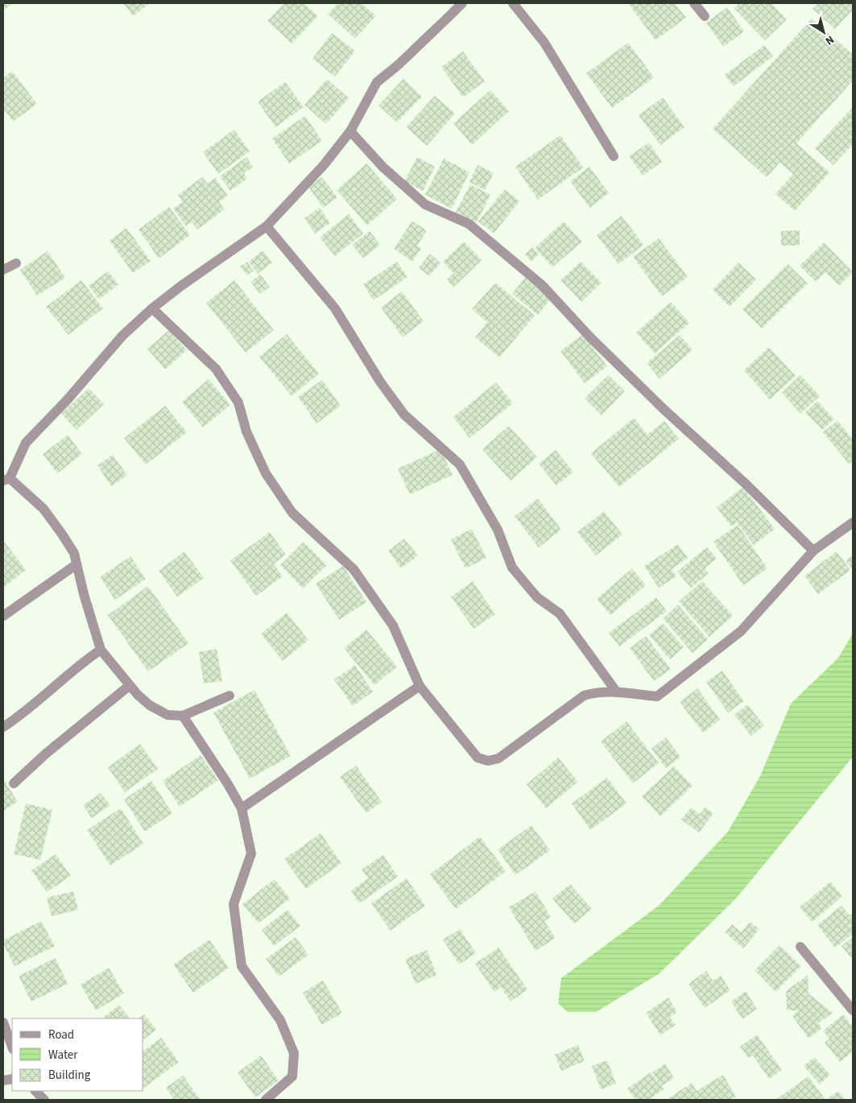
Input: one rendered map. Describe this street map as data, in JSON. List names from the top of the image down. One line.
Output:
{"legend":["Road","Water","Building"],"north":"bottom right"}
